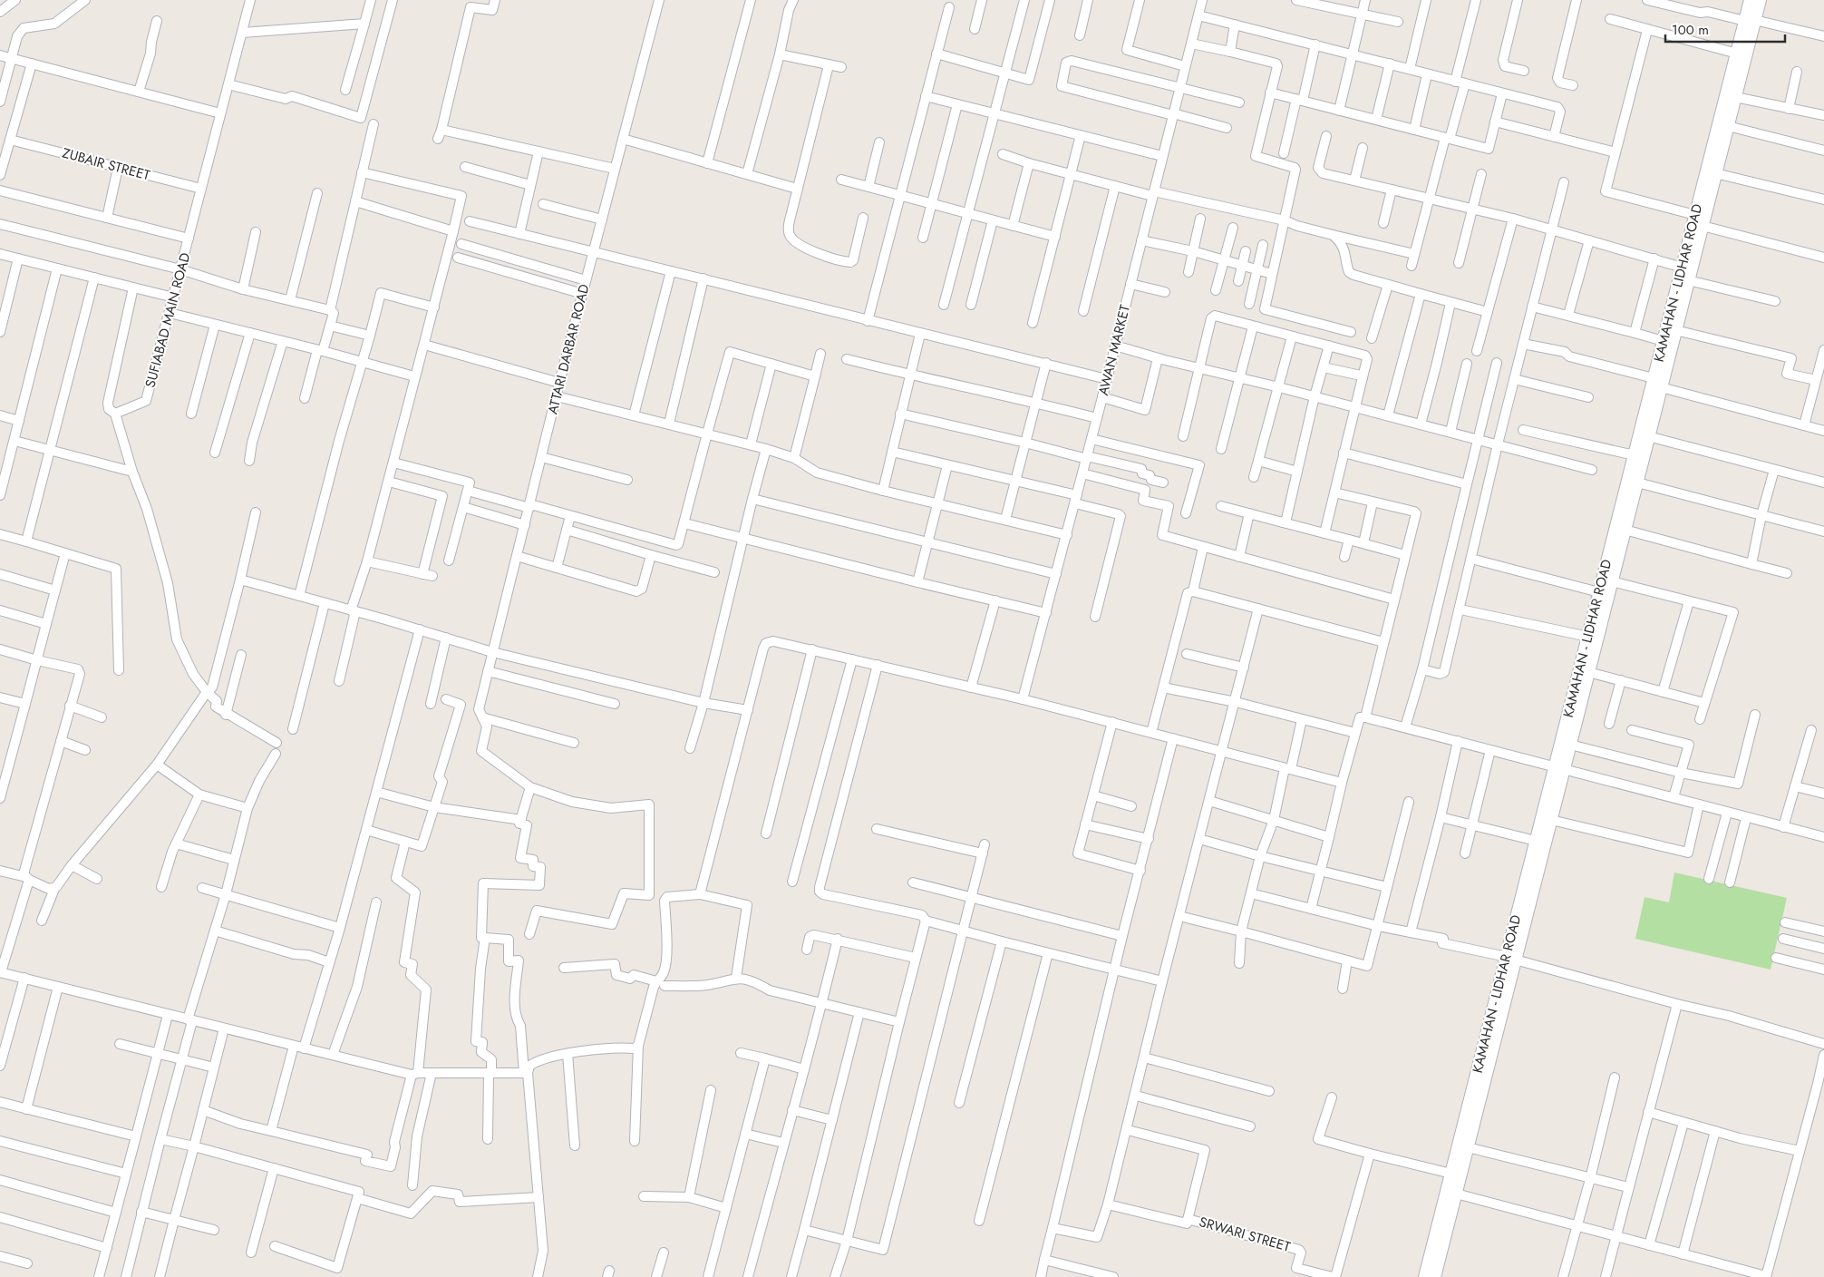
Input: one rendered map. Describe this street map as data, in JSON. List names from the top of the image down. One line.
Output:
{"streets":{"main road":["KAMAHAN - LIDHAR ROAD"],"street":["ZUBAIR STREET","SUFIABAD MAIN ROAD","ATTARI DARBAR ROAD","AWAN MARKET","SRWARI STREET"]},"crossings":[["ZUBAIR STREET","SUFIABAD MAIN ROAD"]],"scale_bar":"100 m"}
